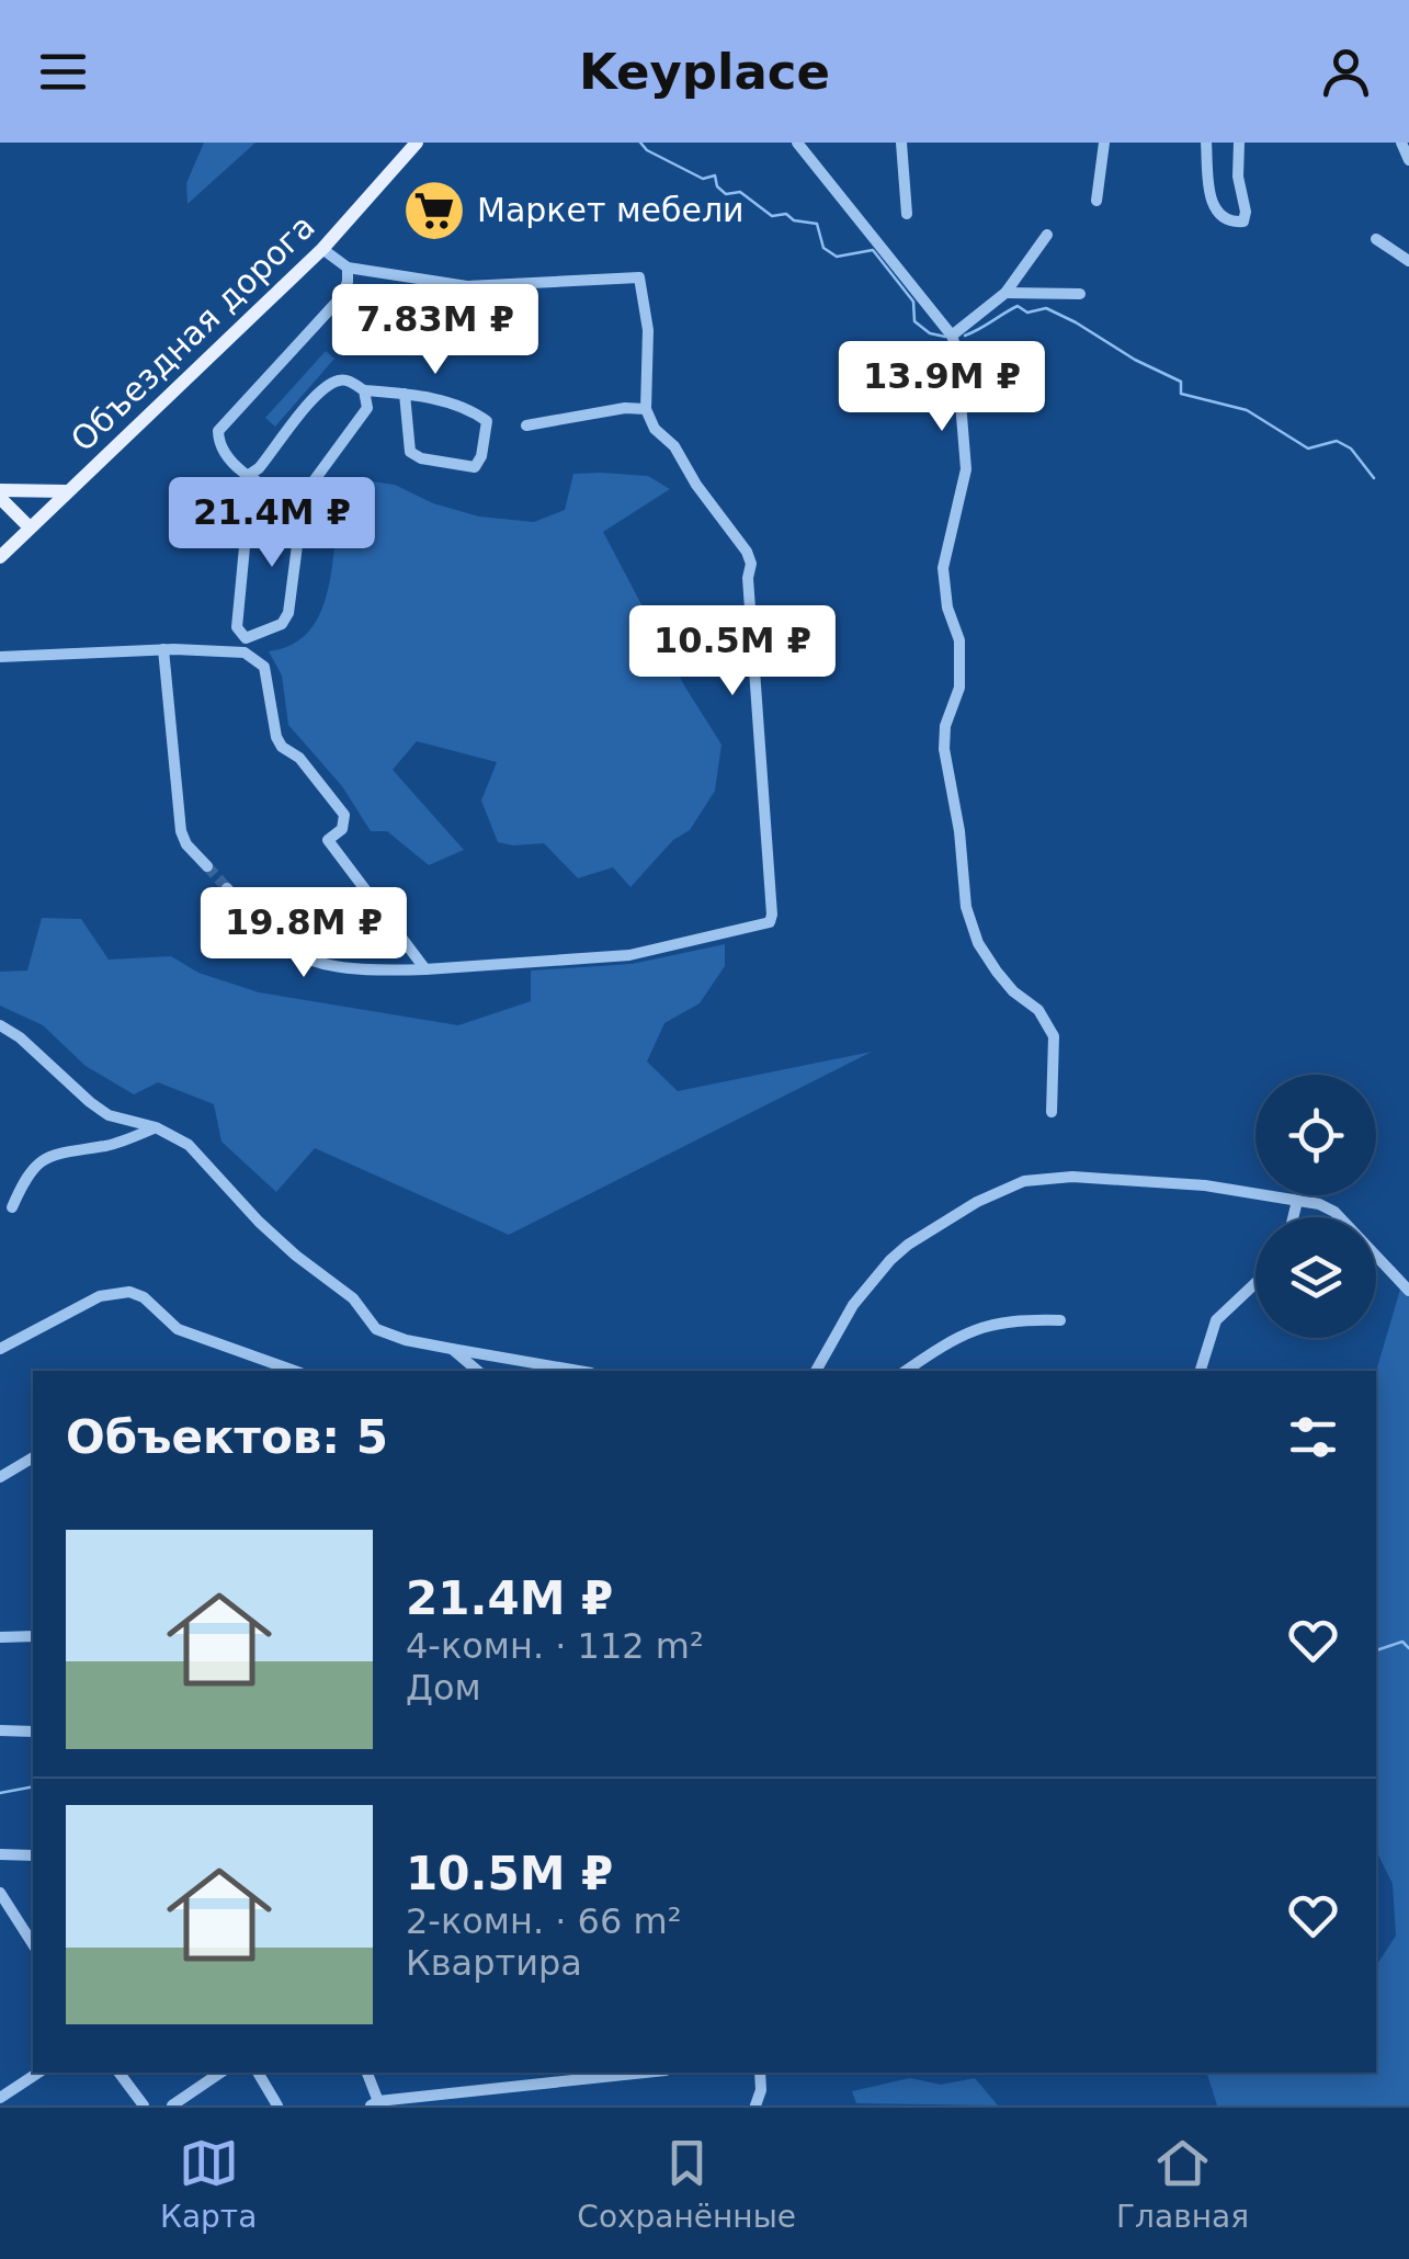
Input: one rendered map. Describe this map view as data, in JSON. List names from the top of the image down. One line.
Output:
{"streets":{"main road":["Объездная дорога"]},"places":{"supermarket":["Маркет мебели"]},"page":{"header":"Keyplace","price":["7.83M ₽","13.9M ₽","21.4M ₽","10.5M ₽","19.8M ₽"],"heading":"Объектов: 5","list":[{"name":"21.4M ₽","note":"4-комн. · 112 m² · Дом"},{"name":"10.5M ₽","note":"2-комн. · 66 m² · Квартира"}],"tabs":["Карта","Сохранённые","Главная"]}}
